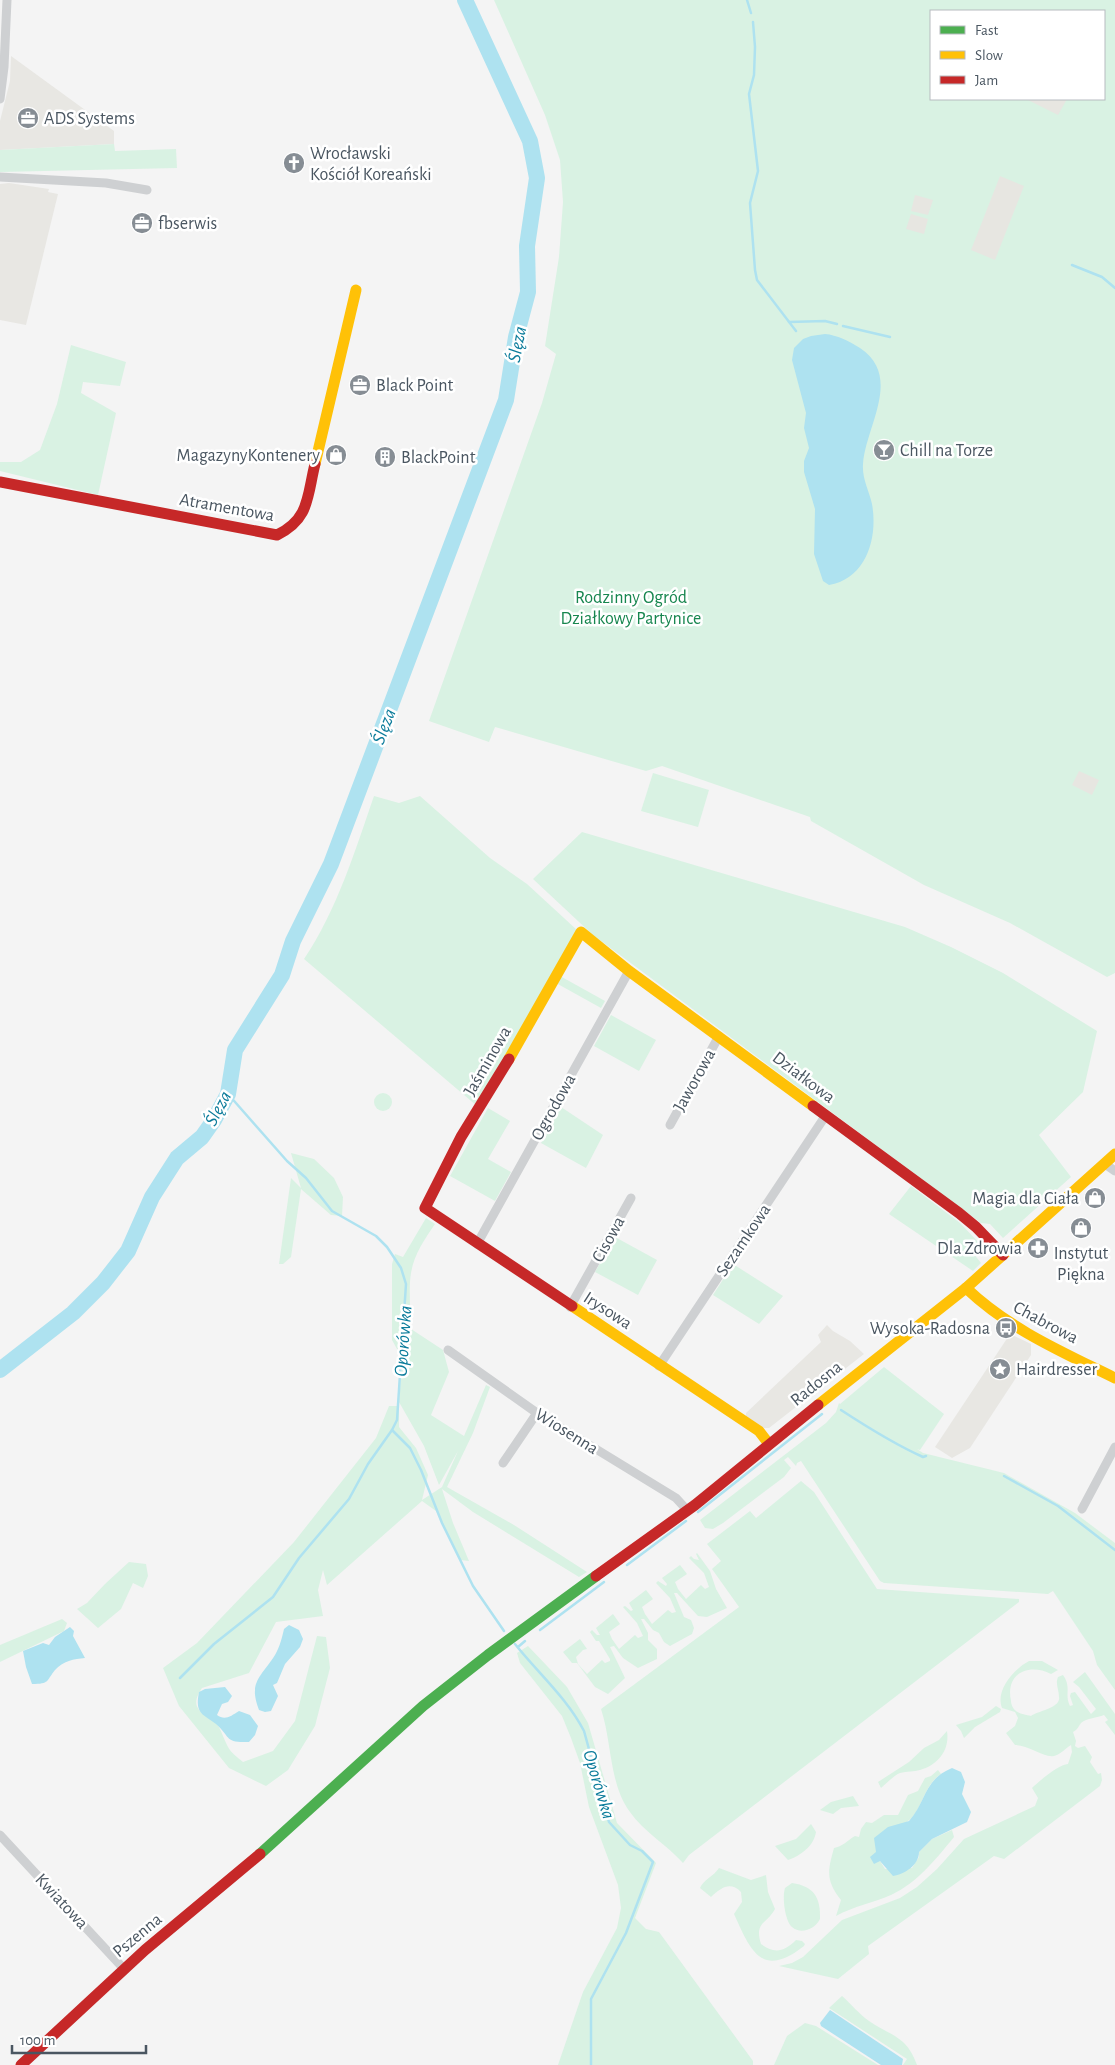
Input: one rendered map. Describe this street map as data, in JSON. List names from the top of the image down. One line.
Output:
{"streets":{"street":["Atramentowa","Jaśminowa","Działkowa","Jaworowa","Ogrodowa","Cisowa","Sezamkowa","Irysowa","Chabrowa","Radosna","Wiosenna","Kwiatowa","Pszenna"]},"crossings":[["Jaśminowa","Działkowa"],["Jaśminowa","Irysowa"],["Działkowa","Jaworowa"],["Działkowa","Ogrodowa"],["Działkowa","Sezamkowa"],["Działkowa","Radosna"],["Ogrodowa","Irysowa"],["Cisowa","Irysowa"],["Sezamkowa","Irysowa"],["Irysowa","Radosna"],["Chabrowa","Radosna"],["Radosna","Wiosenna"],["Radosna","Pszenna"],["Kwiatowa","Pszenna"]],"water":["Ślęza","Oporówka"],"parks":["Rodzinny Ogród Działkowy Partynice"],"places":{"office":["ADS Systems","fbserwis","Black Point"],"church":["Wrocławski Kościół Koreański"],"bar":["Chill na Torze"],"shop":["MagazynyKontenery","Magia dla Ciała","Instytut Piękna"],"building":["BlackPoint"],"pharmacy":["Dla Zdrowia"],"bus stop":["Wysoka-Radosna"],"place":["Hairdresser"]},"legend":["Fast","Slow","Jam"],"scale_bar":"100 m"}
